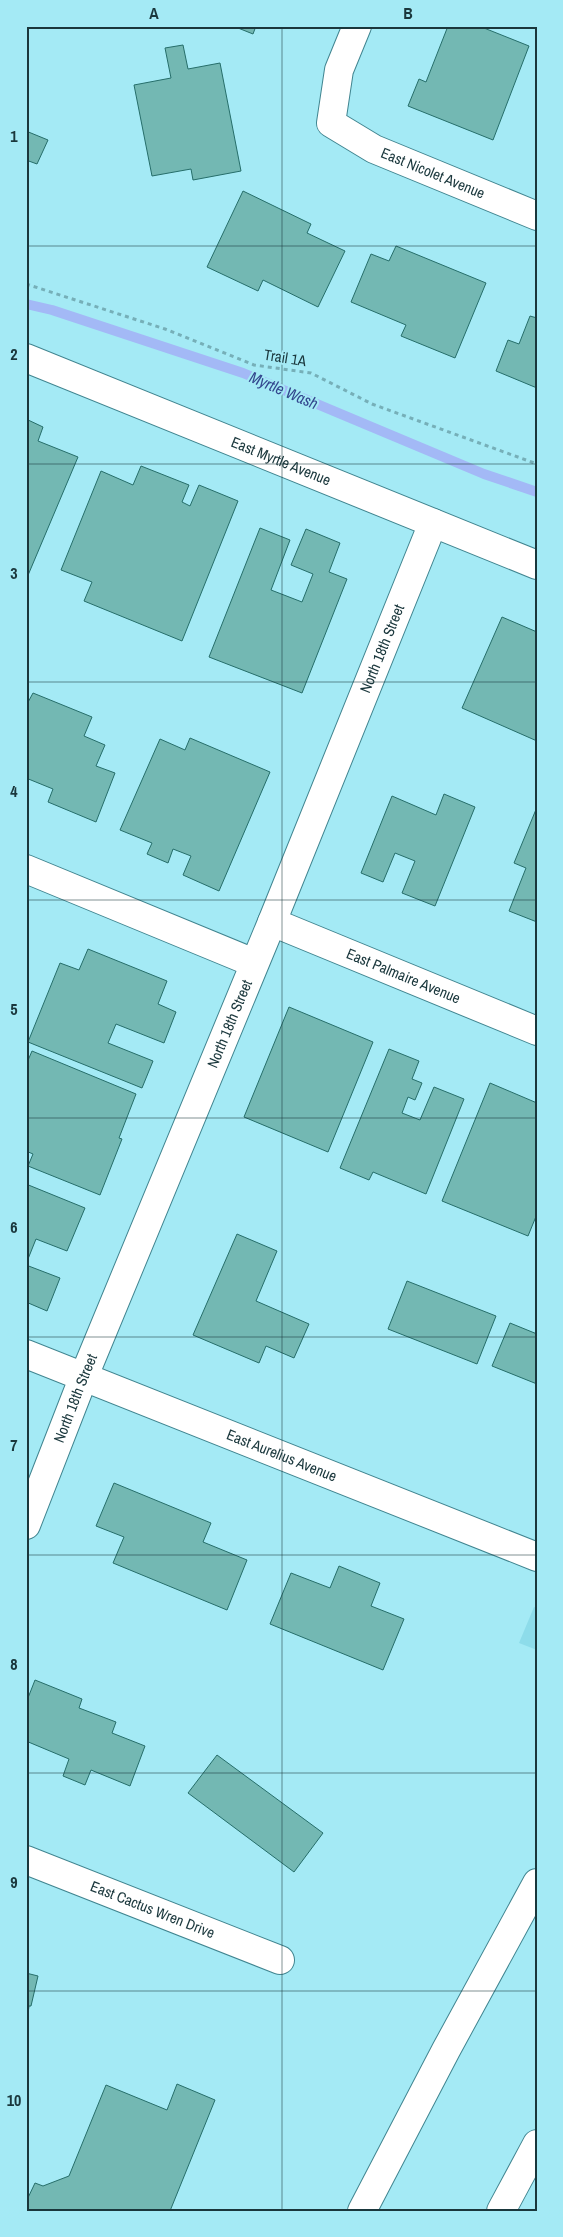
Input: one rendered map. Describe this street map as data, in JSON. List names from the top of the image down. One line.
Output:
{"streets":{"main road":["East Nicolet Avenue","East Myrtle Avenue","North 18th Street","East Palmaire Avenue","East Aurelius Avenue","East Cactus Wren Drive"],"path":["Trail 1A"]},"crossings":[["East Myrtle Avenue","North 18th Street"],["North 18th Street","East Palmaire Avenue"],["North 18th Street","East Aurelius Avenue"]],"water":["Myrtle Wash"],"grid":{"columns":["A","B"],"rows":["1","2","3","4","5","6","7","8","9","10"]}}
